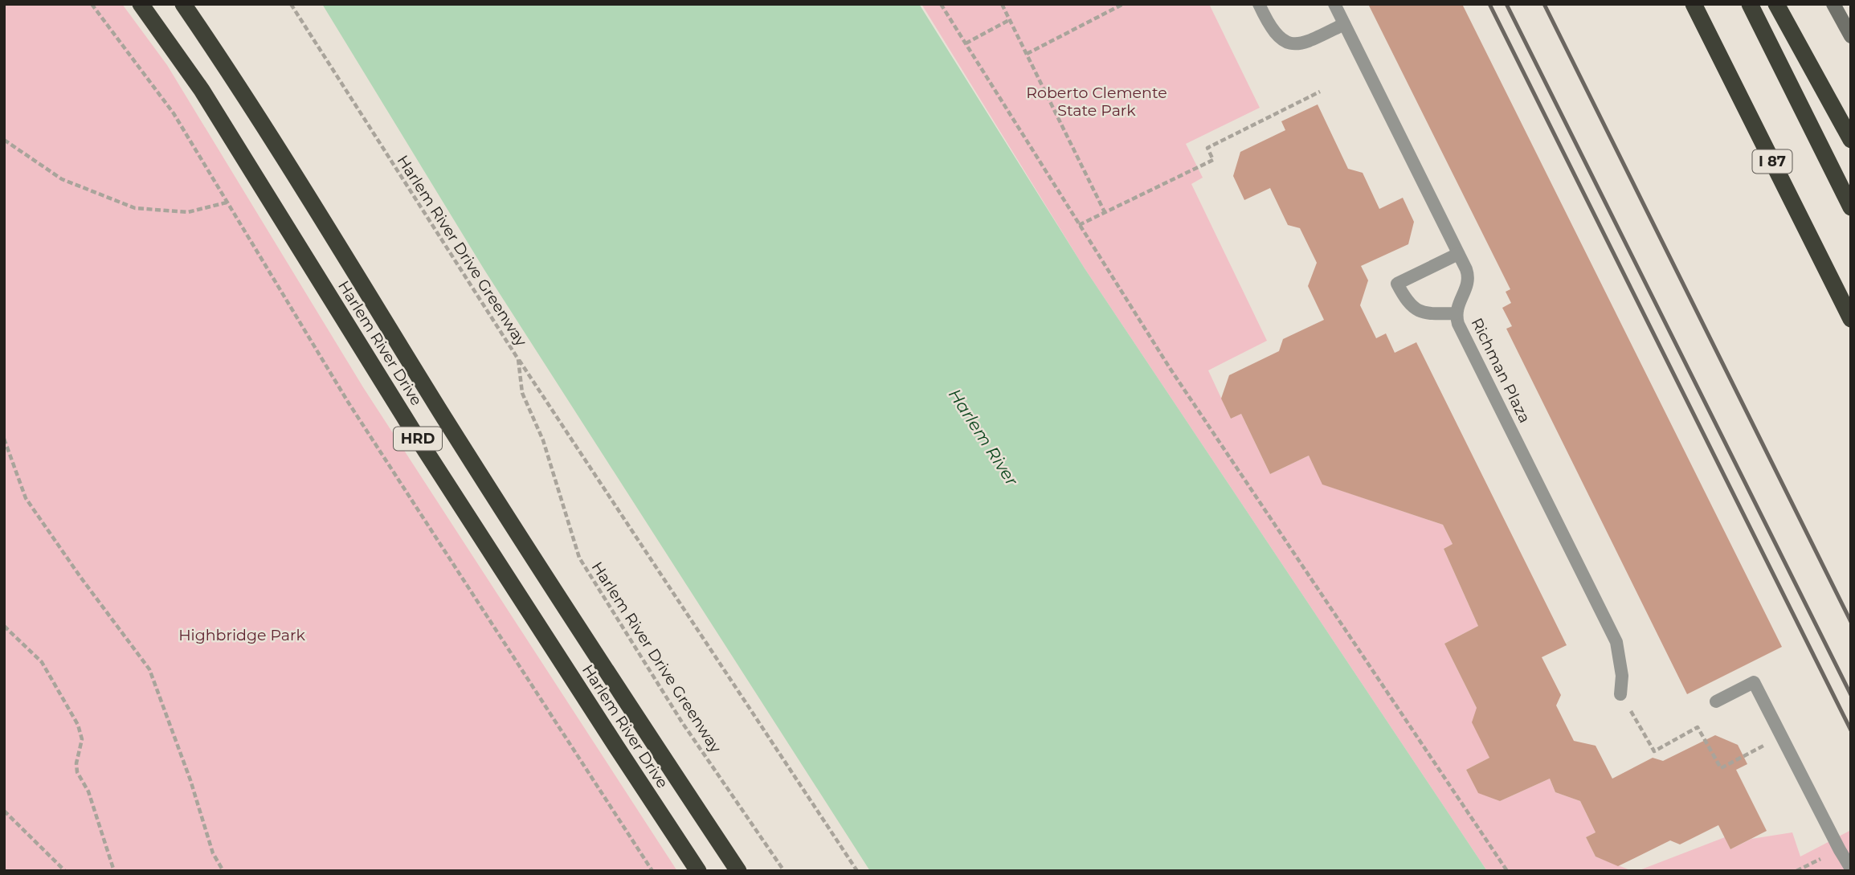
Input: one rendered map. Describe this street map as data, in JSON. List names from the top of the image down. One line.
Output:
{"streets":{"highway":["I 87","Harlem River Drive","HRD"],"lane":["Richman Plaza"],"path":["Harlem River Drive Greenway"]},"water":["Harlem River"],"parks":["Roberto Clemente State Park","Highbridge Park"]}
